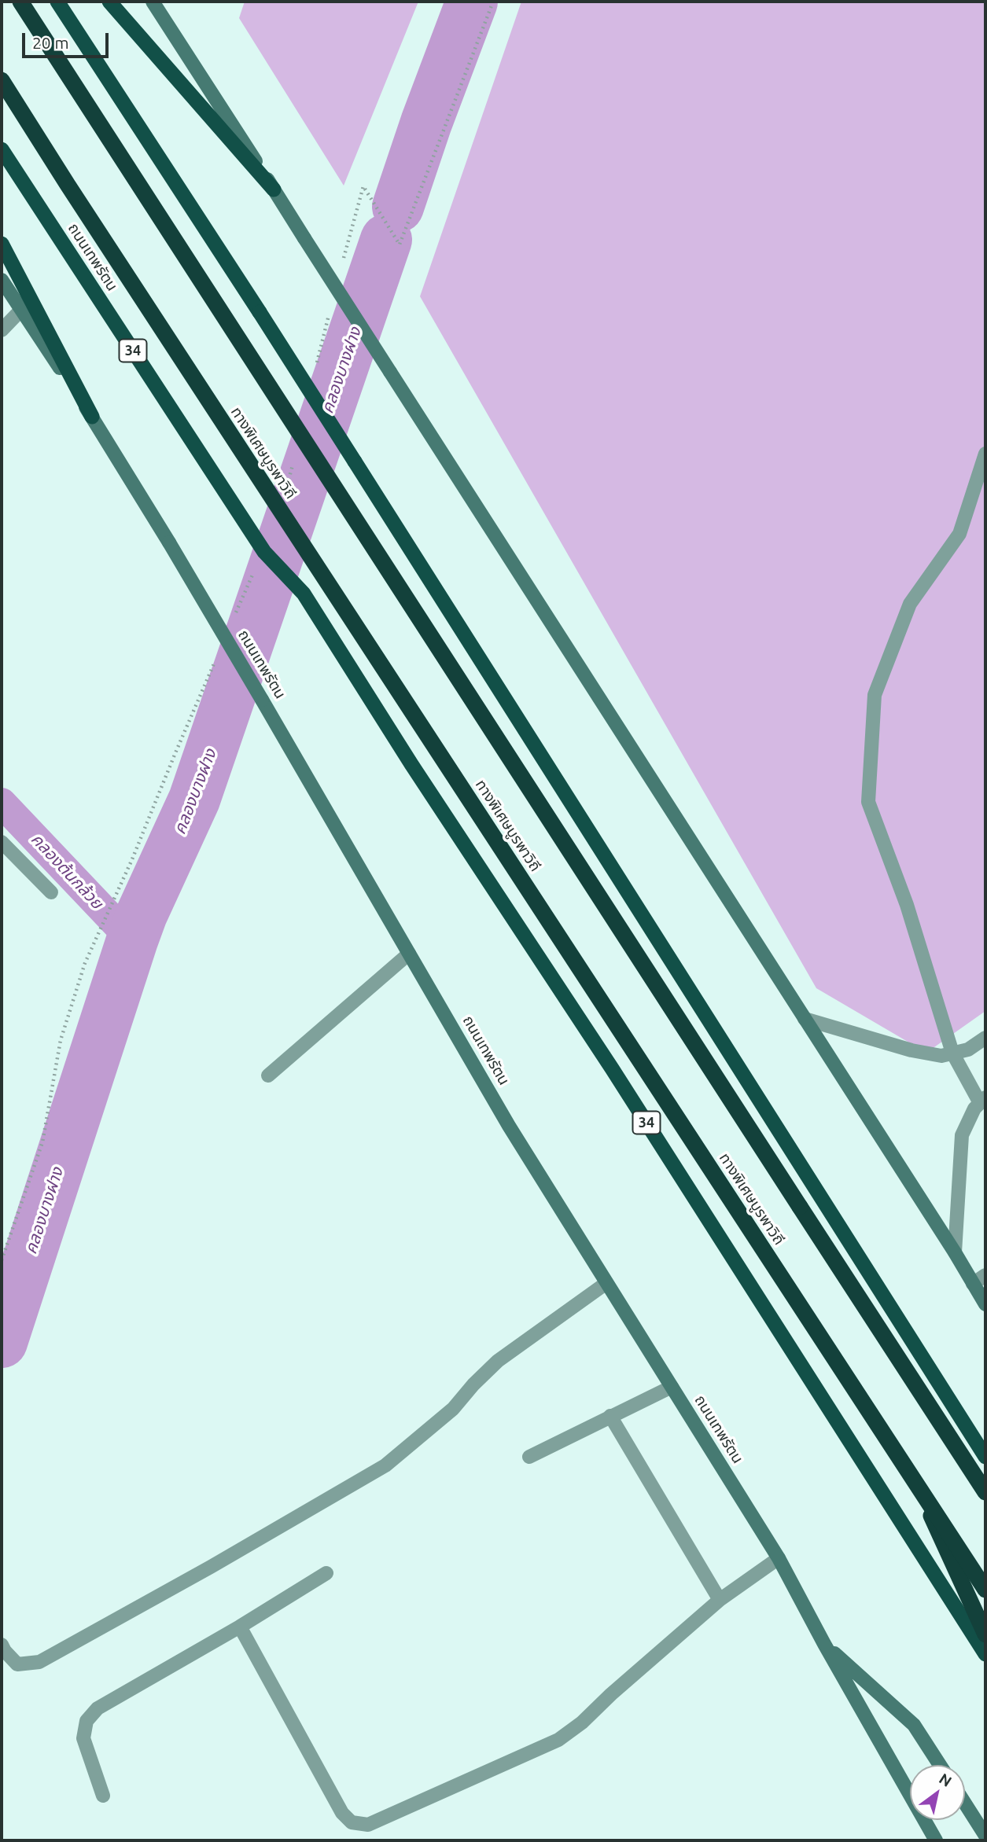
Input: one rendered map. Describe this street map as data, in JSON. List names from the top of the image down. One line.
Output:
{"streets":{"highway":["ถนนเทพรัตน","34","ทางพิเศษบูรพาวิถี"]},"water":["คลองบางฝาง","คลองต้นกล้วย"],"scale_bar":"20 m","north":"top right"}
